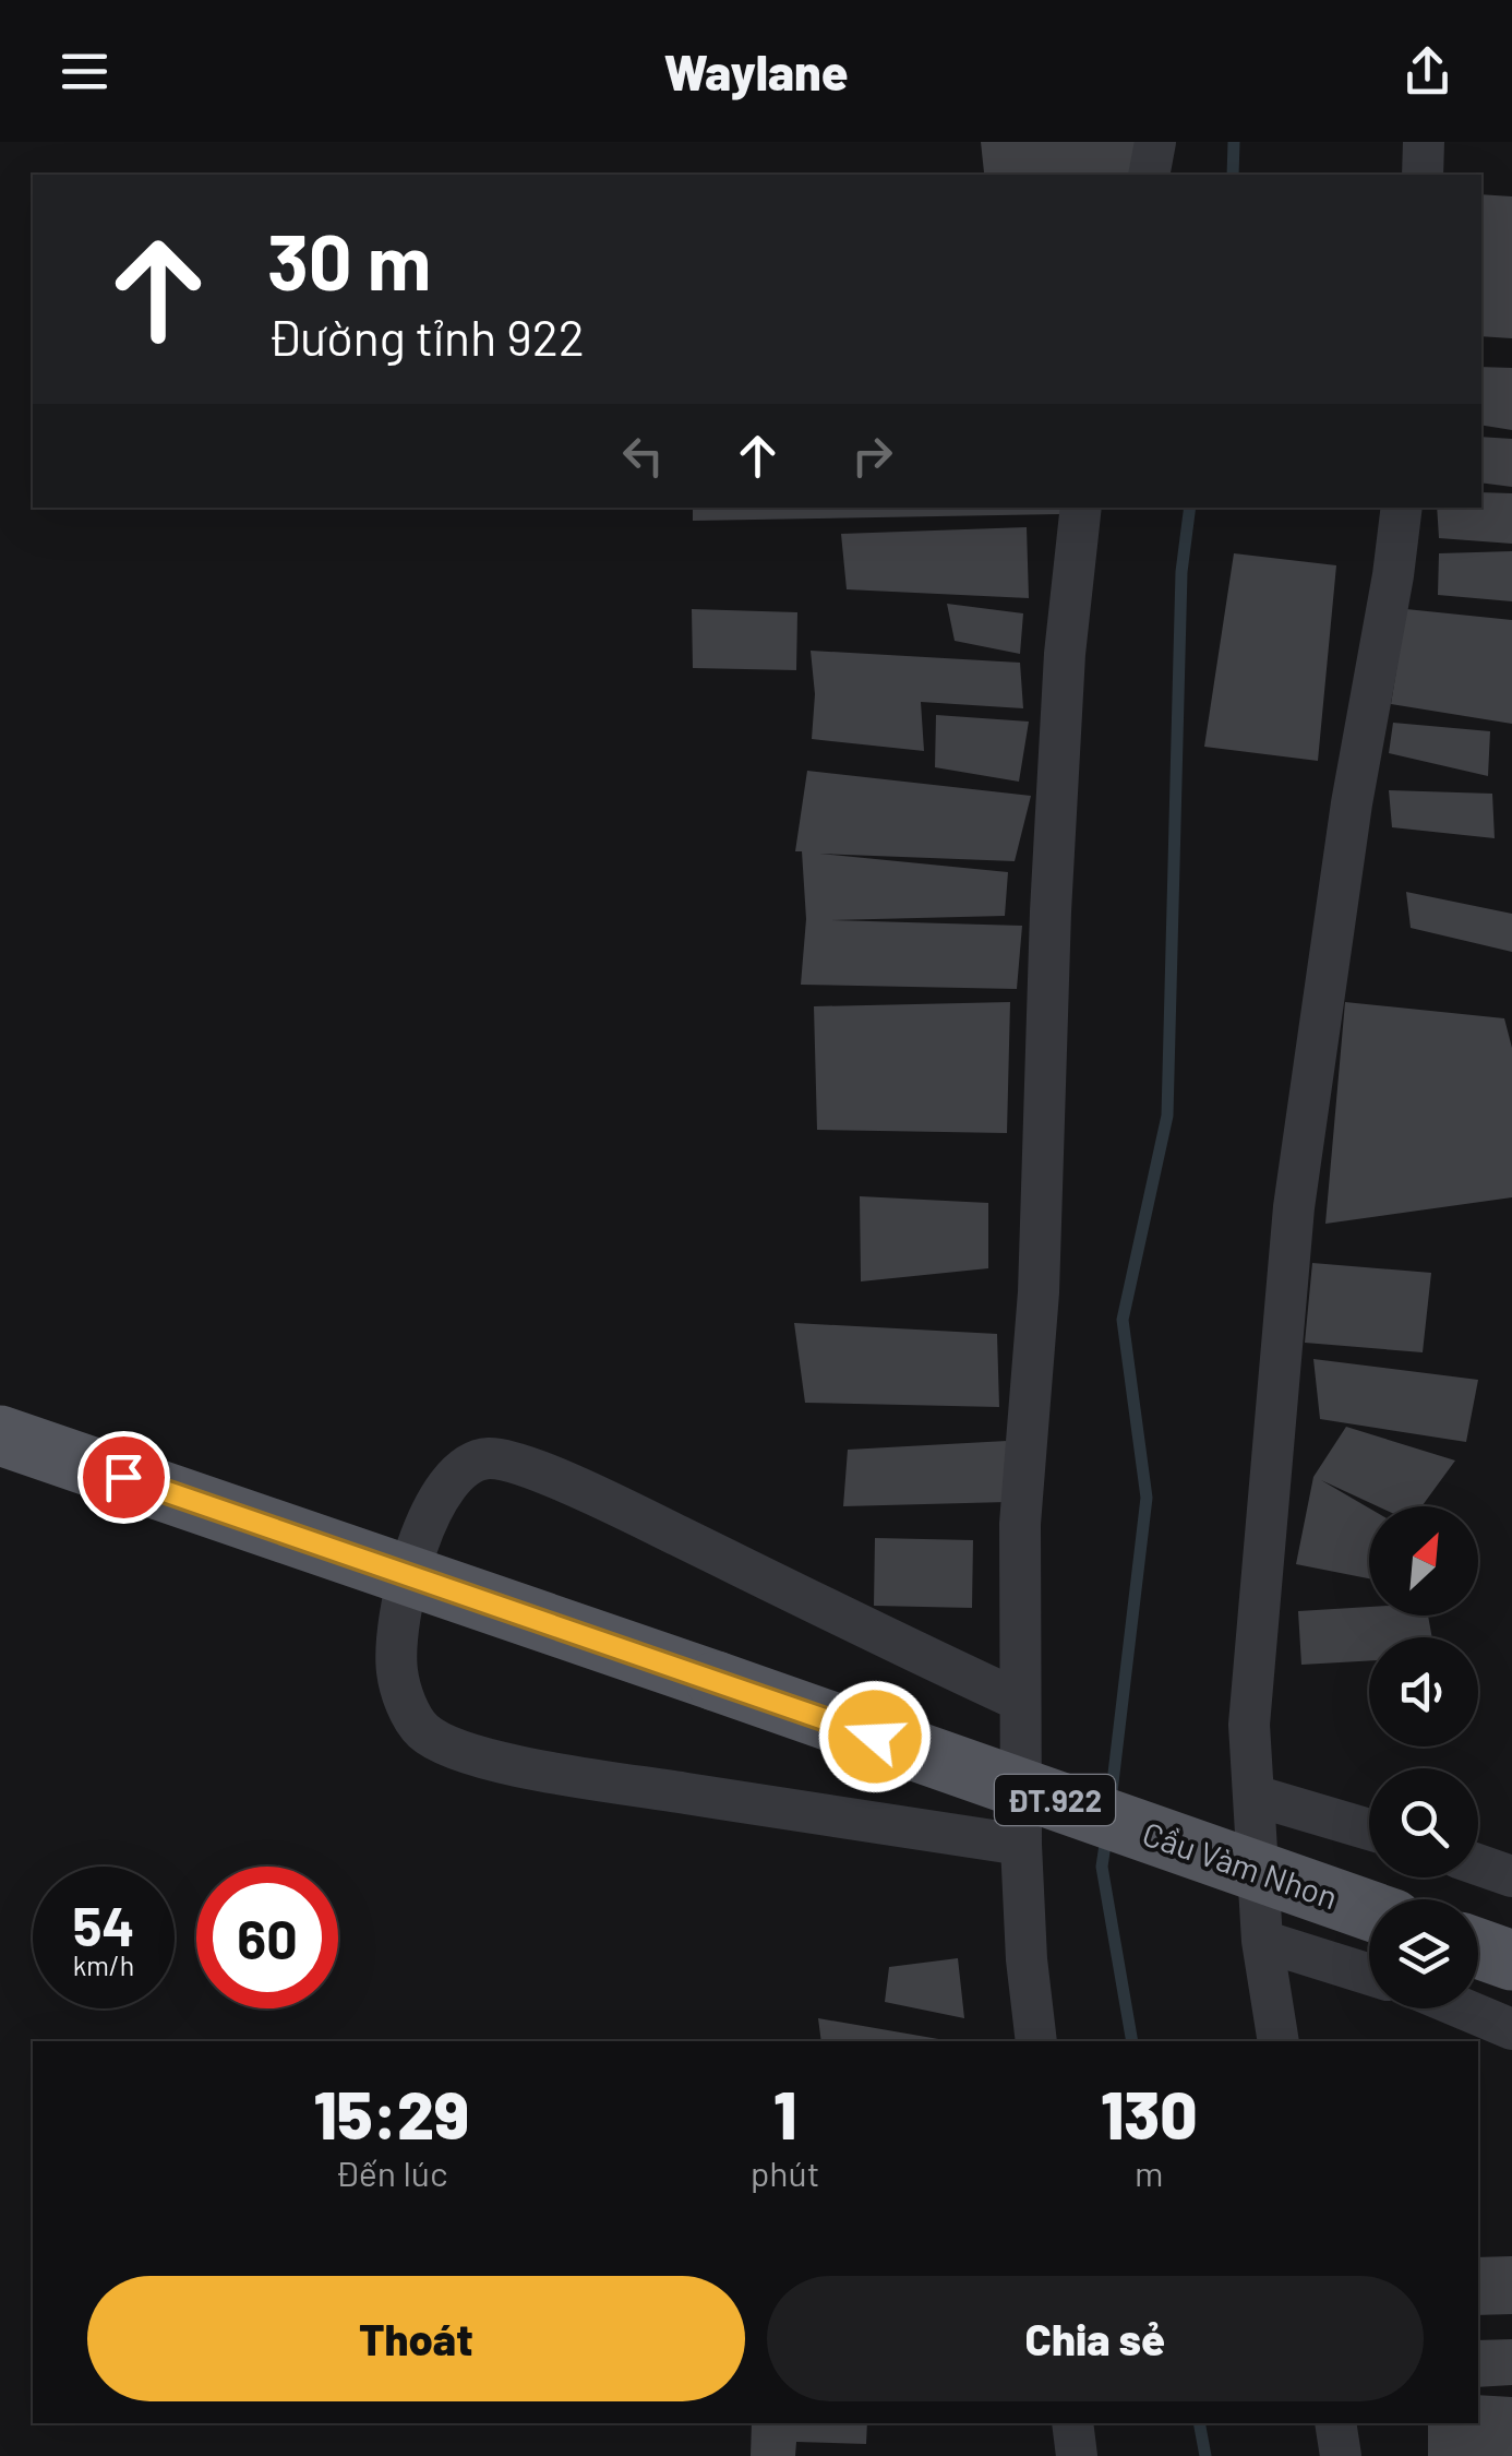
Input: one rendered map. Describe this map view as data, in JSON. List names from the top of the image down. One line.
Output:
{"streets":{"main road":["ĐT.922","Cầu Vàm Nhon"]},"crossings":[["ĐT.922","Cầu Vàm Nhon"]],"north":"top right","page":{"header":"Waylane","turn":["30 m","Đường tỉnh 922"],"speed":"54 km/h","limit":"60","eta":["15:29","Đến lúc","1","phút","130","m"],"buttons":["Thoát","Chia sẻ"]}}
